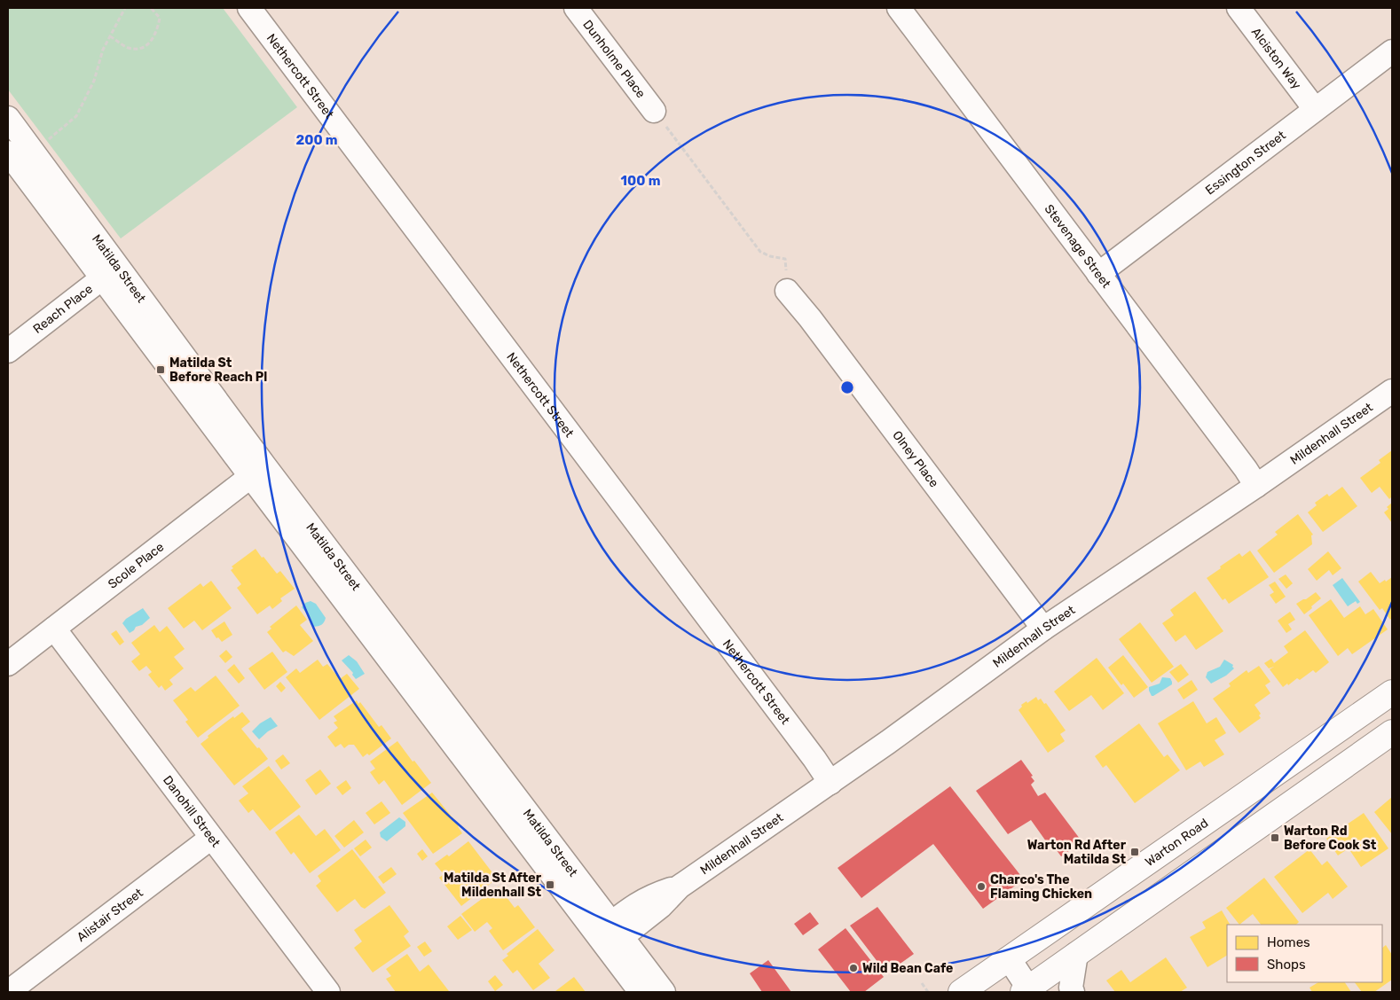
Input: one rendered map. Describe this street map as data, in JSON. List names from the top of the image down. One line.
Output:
{"streets":{"main road":["Warton Road"],"street":["Alciston Way","Dunholme Place","Nethercott Street","Essington Street","Stevenage Street","Matilda Street","Reach Place","Mildenhall Street","Olney Place","Scole Place","Danohill Street","Alistair Street"]},"crossings":[["Alciston Way","Essington Street"],["Nethercott Street","Mildenhall Street"],["Essington Street","Stevenage Street"],["Stevenage Street","Mildenhall Street"],["Matilda Street","Reach Place"],["Matilda Street","Mildenhall Street"],["Matilda Street","Scole Place"],["Mildenhall Street","Olney Place"],["Scole Place","Danohill Street"],["Danohill Street","Alistair Street"]],"places":{"transit":["Matilda St Before Reach Pl","Warton Rd Before Cook St","Warton Rd After Matilda St","Matilda St After Mildenhall St"],"other":["Charco's The Flaming Chicken","Wild Bean Cafe"]},"legend":["Homes","Shops"],"rings":["200 m","100 m"]}
